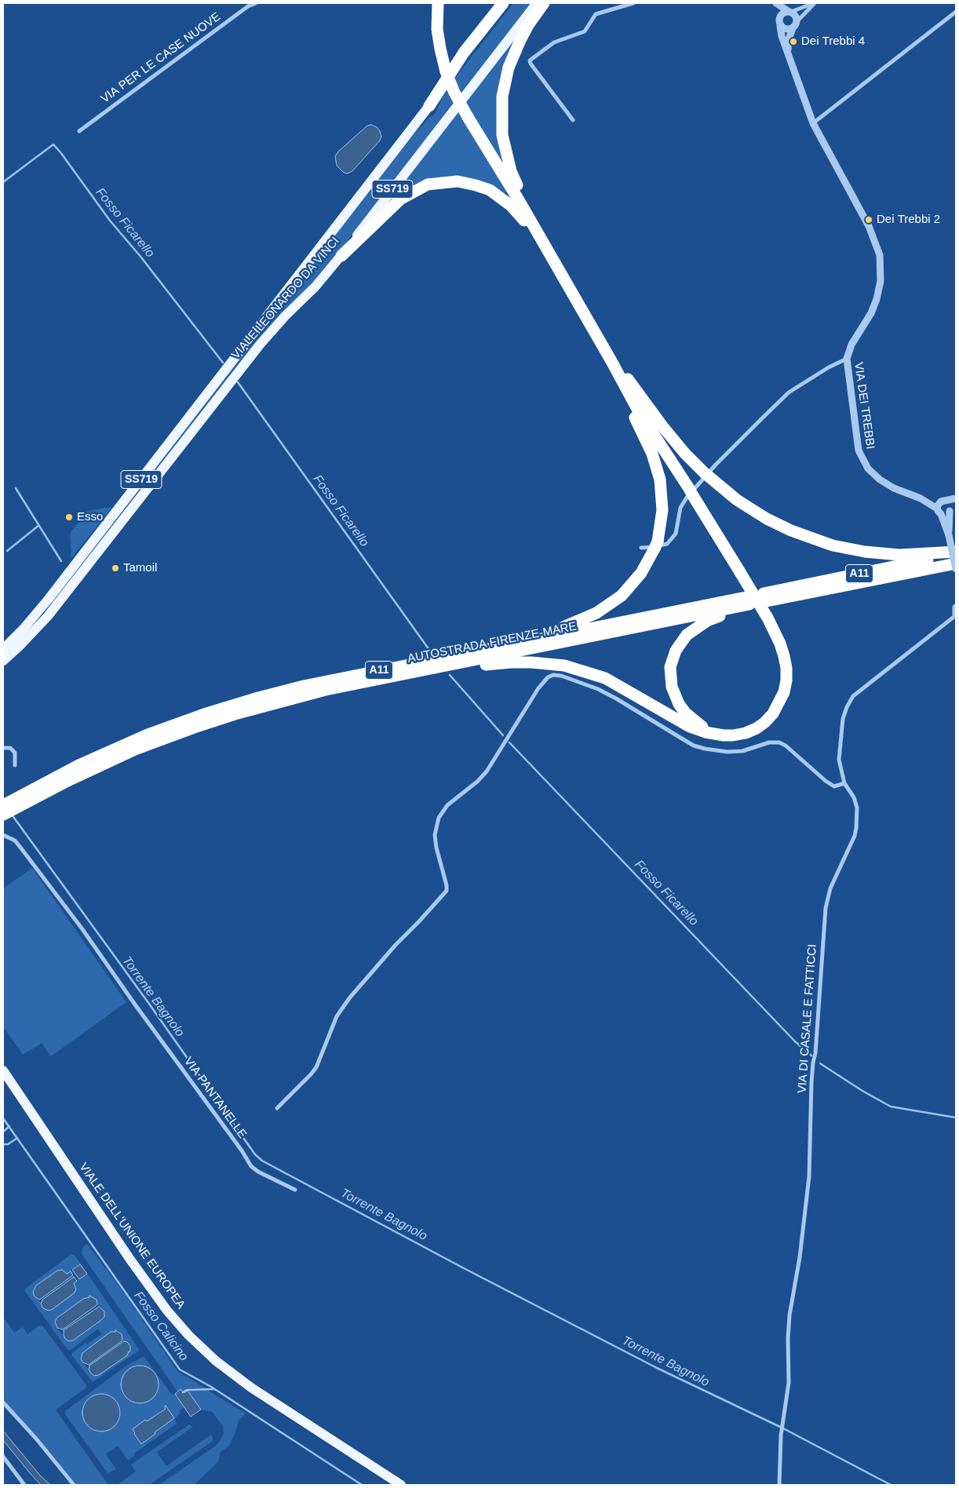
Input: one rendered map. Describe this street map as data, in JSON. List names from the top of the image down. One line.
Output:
{"streets":{"highway":["A11","AUTOSTRADA FIRENZE-MARE"],"main road":["SS719","VIALE LEONARDO DA VINCI","VIALE DELL'UNIONE EUROPEA"],"street":["VIA PER LE CASE NUOVE","VIA DEI TREBBI","VIA DI CASALE E FATTICCI","VIA PANTANELLE"]},"water":["Fosso Ficarello","Torrente Bagnolo","Fosso Calicino"],"places":["Dei Trebbi 4","Dei Trebbi 2","Esso","Tamoil"]}
